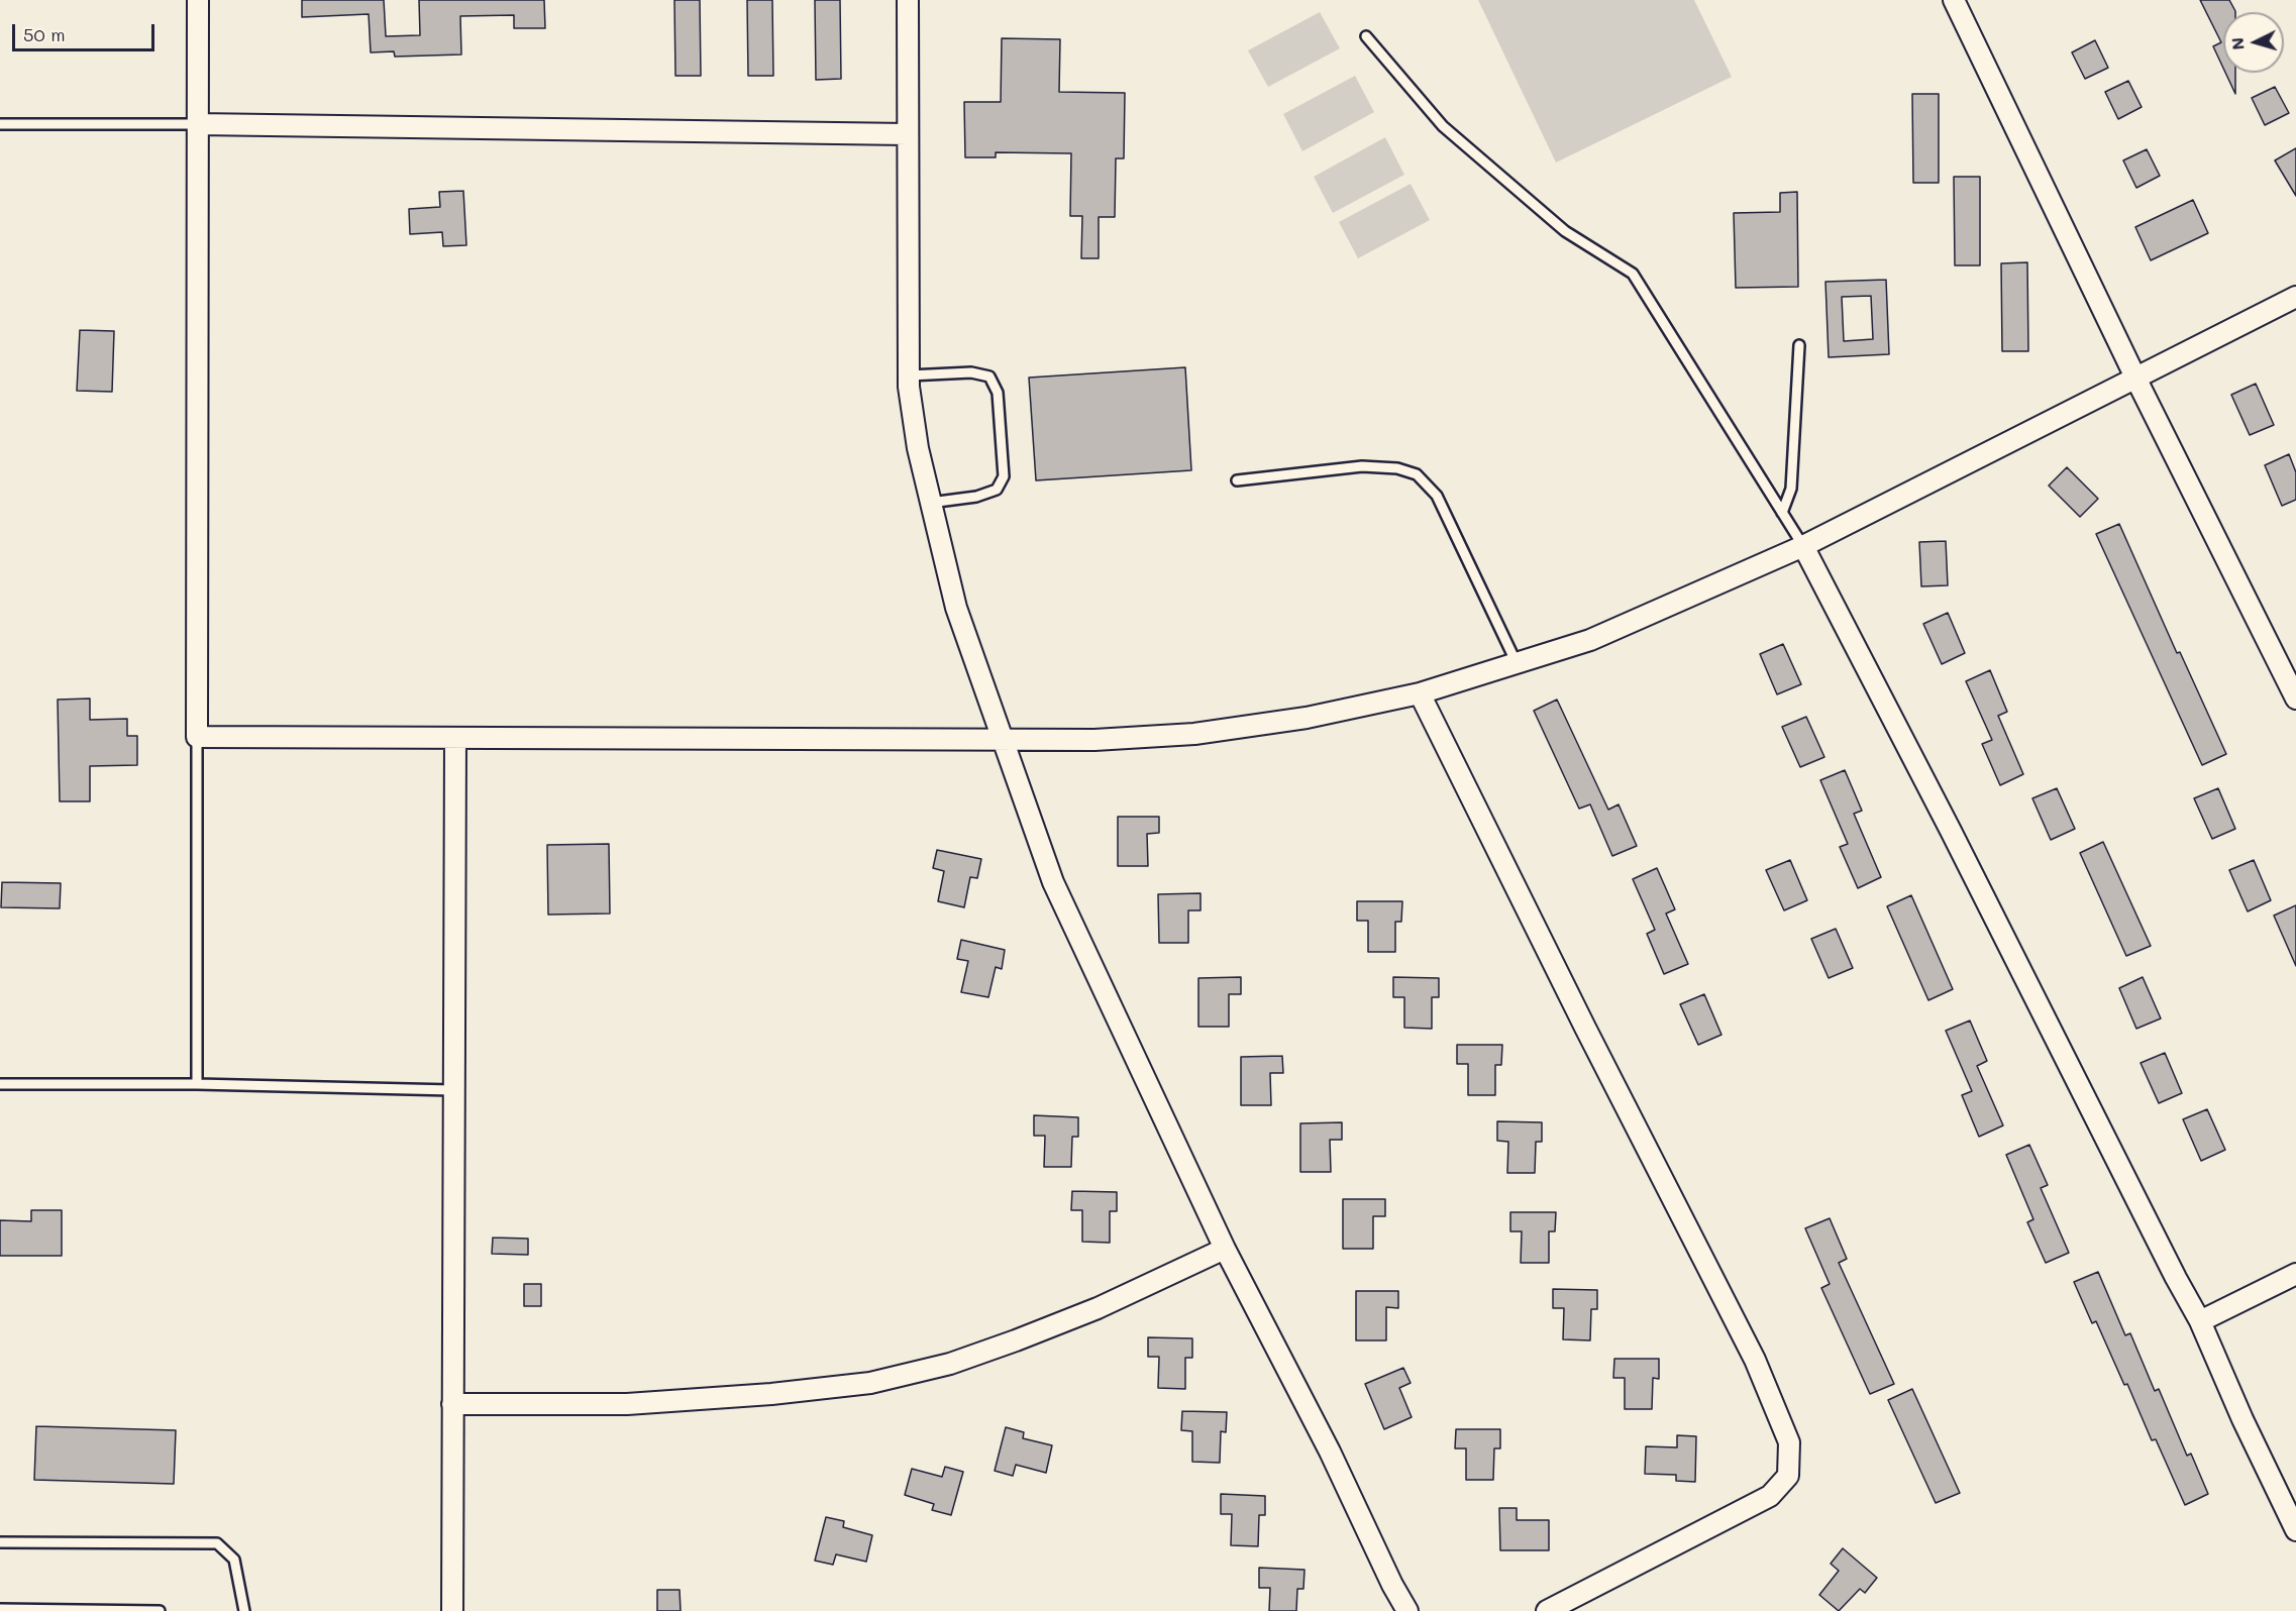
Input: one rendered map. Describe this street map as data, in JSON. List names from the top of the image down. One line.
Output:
{"scale_bar":"50 m","north":"left"}
